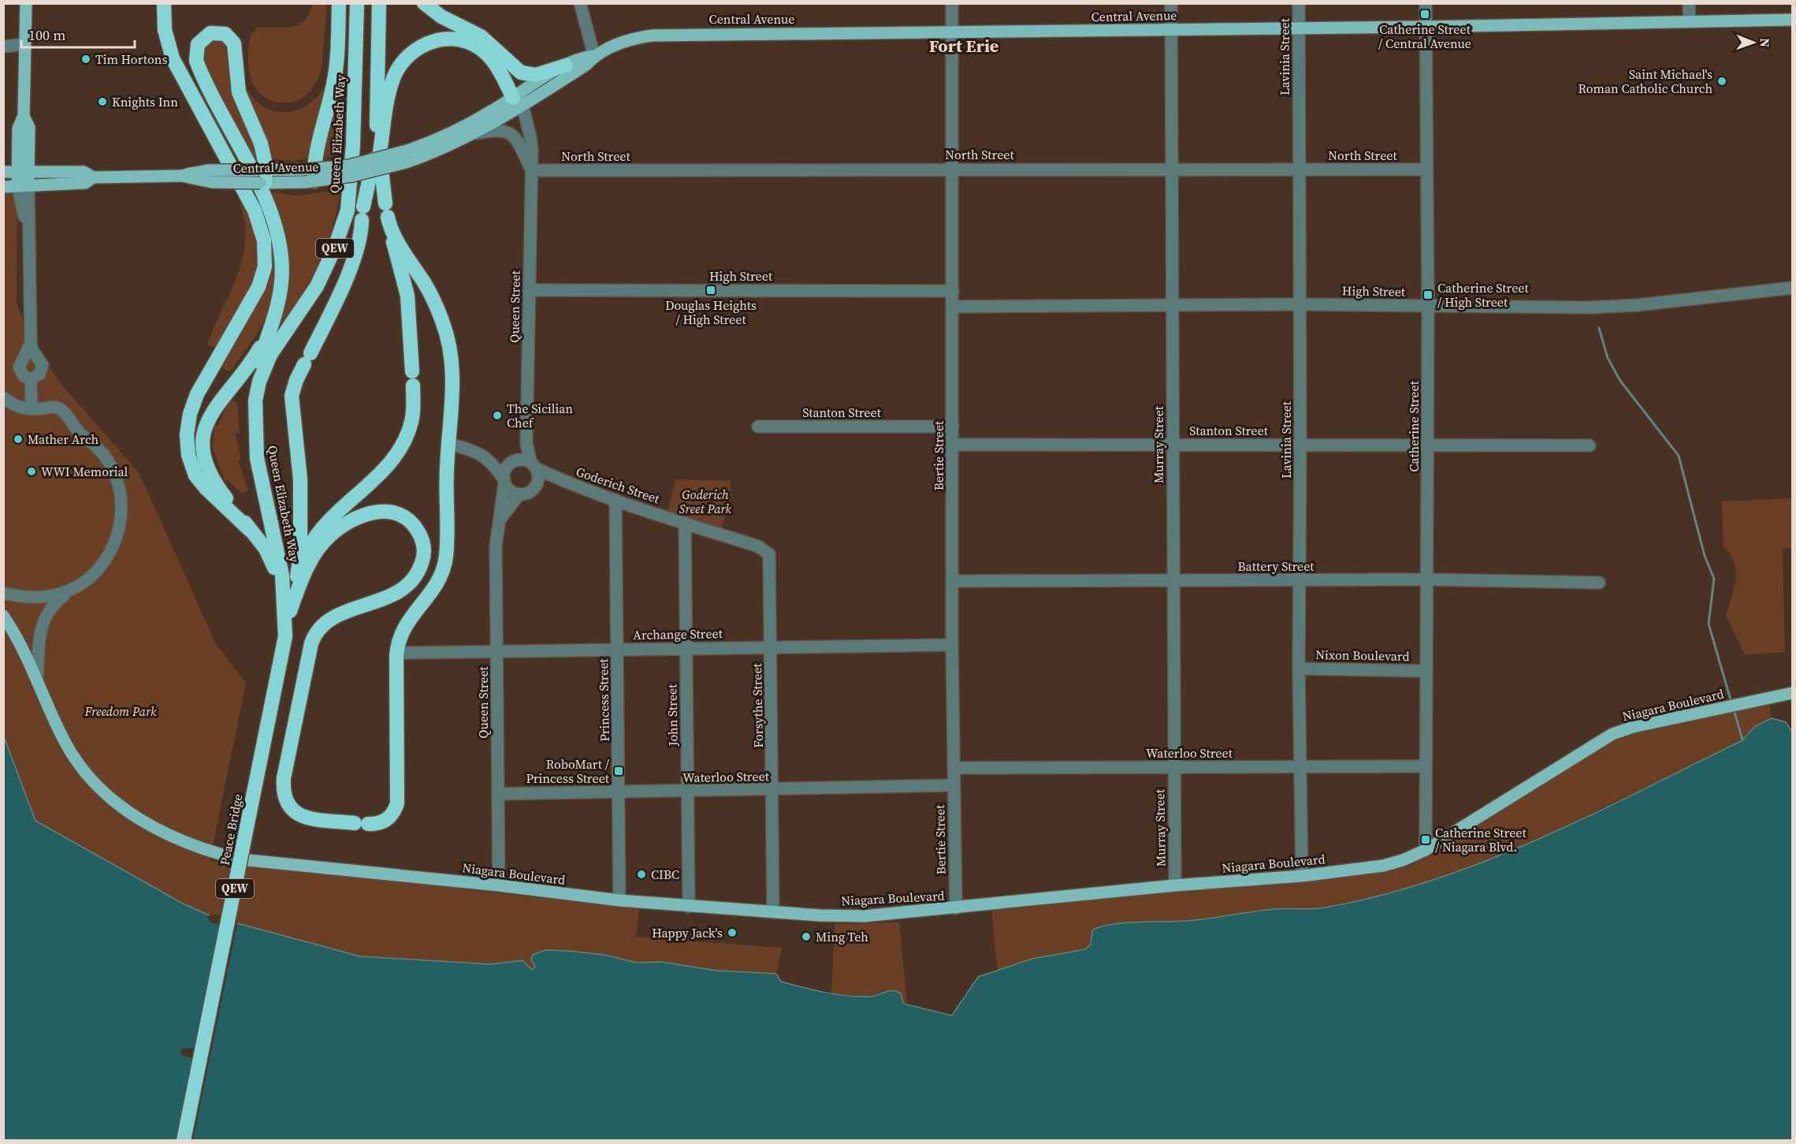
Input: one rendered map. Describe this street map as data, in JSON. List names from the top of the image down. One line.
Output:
{"streets":{"highway":["Queen Elizabeth Way","QEW","Peace Bridge"],"main road":["Central Avenue","Niagara Boulevard"],"street":["Lavinia Street","North Street","High Street","Queen Street","Stanton Street","Catherine Street","Murray Street","Bertie Street","Goderich Street","Battery Street","Archange Street","Nixon Boulevard","Princess Street","Forsythe Street","John Street","Waterloo Street"]},"crossings":[["Central Avenue","Lavinia Street"],["Central Avenue","Queen Street"],["Central Avenue","Catherine Street"],["Central Avenue","Murray Street"],["Central Avenue","Bertie Street"],["Lavinia Street","North Street"],["Lavinia Street","High Street"],["Lavinia Street","Stanton Street"],["Lavinia Street","Battery Street"],["Lavinia Street","Nixon Boulevard"],["Lavinia Street","Niagara Boulevard"],["Lavinia Street","Waterloo Street"],["Queen Elizabeth Way","QEW"],["Queen Elizabeth Way","Peace Bridge"],["North Street","Queen Street"],["North Street","Catherine Street"],["North Street","Murray Street"],["North Street","Bertie Street"],["High Street","Queen Street"],["High Street","Catherine Street"],["High Street","Murray Street"],["High Street","Bertie Street"],["Queen Street","Goderich Street"],["Queen Street","Archange Street"],["Queen Street","Niagara Boulevard"],["Queen Street","Waterloo Street"],["Stanton Street","Catherine Street"],["Stanton Street","Murray Street"],["Stanton Street","Bertie Street"],["Catherine Street","Battery Street"],["Catherine Street","Nixon Boulevard"],["Catherine Street","Niagara Boulevard"],["Catherine Street","Waterloo Street"],["Murray Street","Battery Street"],["Murray Street","Niagara Boulevard"],["Murray Street","Waterloo Street"],["Bertie Street","Battery Street"],["Bertie Street","Archange Street"],["Bertie Street","Niagara Boulevard"],["Bertie Street","Waterloo Street"],["Goderich Street","Princess Street"],["Goderich Street","Forsythe Street"],["Goderich Street","John Street"],["Archange Street","Princess Street"],["Archange Street","Forsythe Street"],["Archange Street","John Street"],["Princess Street","Niagara Boulevard"],["Princess Street","Waterloo Street"],["Niagara Boulevard","Forsythe Street"],["Niagara Boulevard","John Street"],["Forsythe Street","Waterloo Street"],["John Street","Waterloo Street"]],"districts":["Fort Erie"],"parks":["Goderich Sreet Park","Freedom Park"],"places":{"transit":["Catherine Street / Central Avenue","Douglas Heights / High Street","Catherine Street / High Street","RoboMart / Princess Street","Catherine Street / Niagara Blvd."],"other":["Tim Hortons","Saint Michael's Roman Catholic Church","Knights Inn","The Sicilian Chef","Mather Arch","WWI Memorial","CIBC","Happy Jack's","Ming Teh"]},"scale_bar":"100 m","north":"right"}
